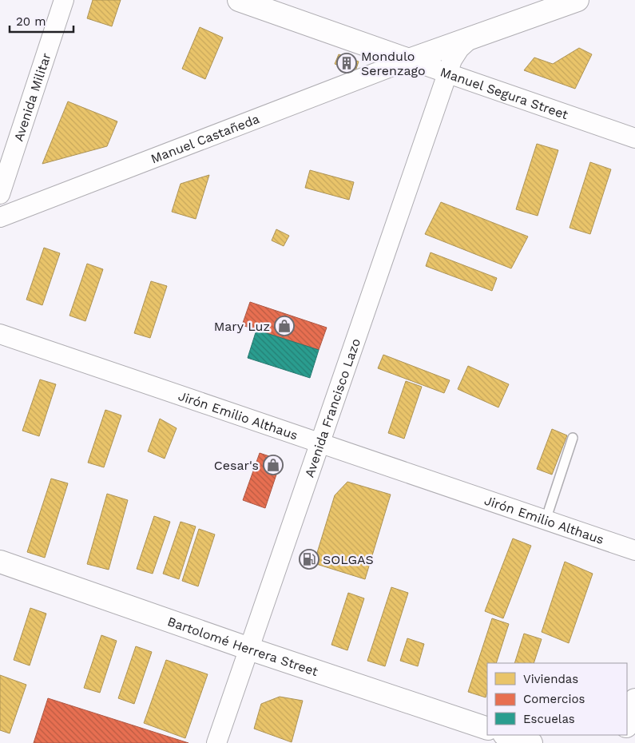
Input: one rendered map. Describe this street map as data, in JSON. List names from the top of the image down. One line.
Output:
{"streets":{"street":["Manuel Segura Street","Avenida Militar","Manuel Castañeda","Avenida Francisco Lazo","Jirón Emilio Althaus","Bartolomé Herrera Street"]},"crossings":[["Manuel Segura Street","Manuel Castañeda"],["Manuel Segura Street","Avenida Francisco Lazo"],["Avenida Francisco Lazo","Jirón Emilio Althaus"],["Avenida Francisco Lazo","Bartolomé Herrera Street"]],"places":{"building":["Mondulo Serenzago"],"shop":["Mary Luz","Cesar's"],"fuel station":["SOLGAS"]},"legend":["Viviendas","Comercios","Escuelas"],"scale_bar":"20 m"}
